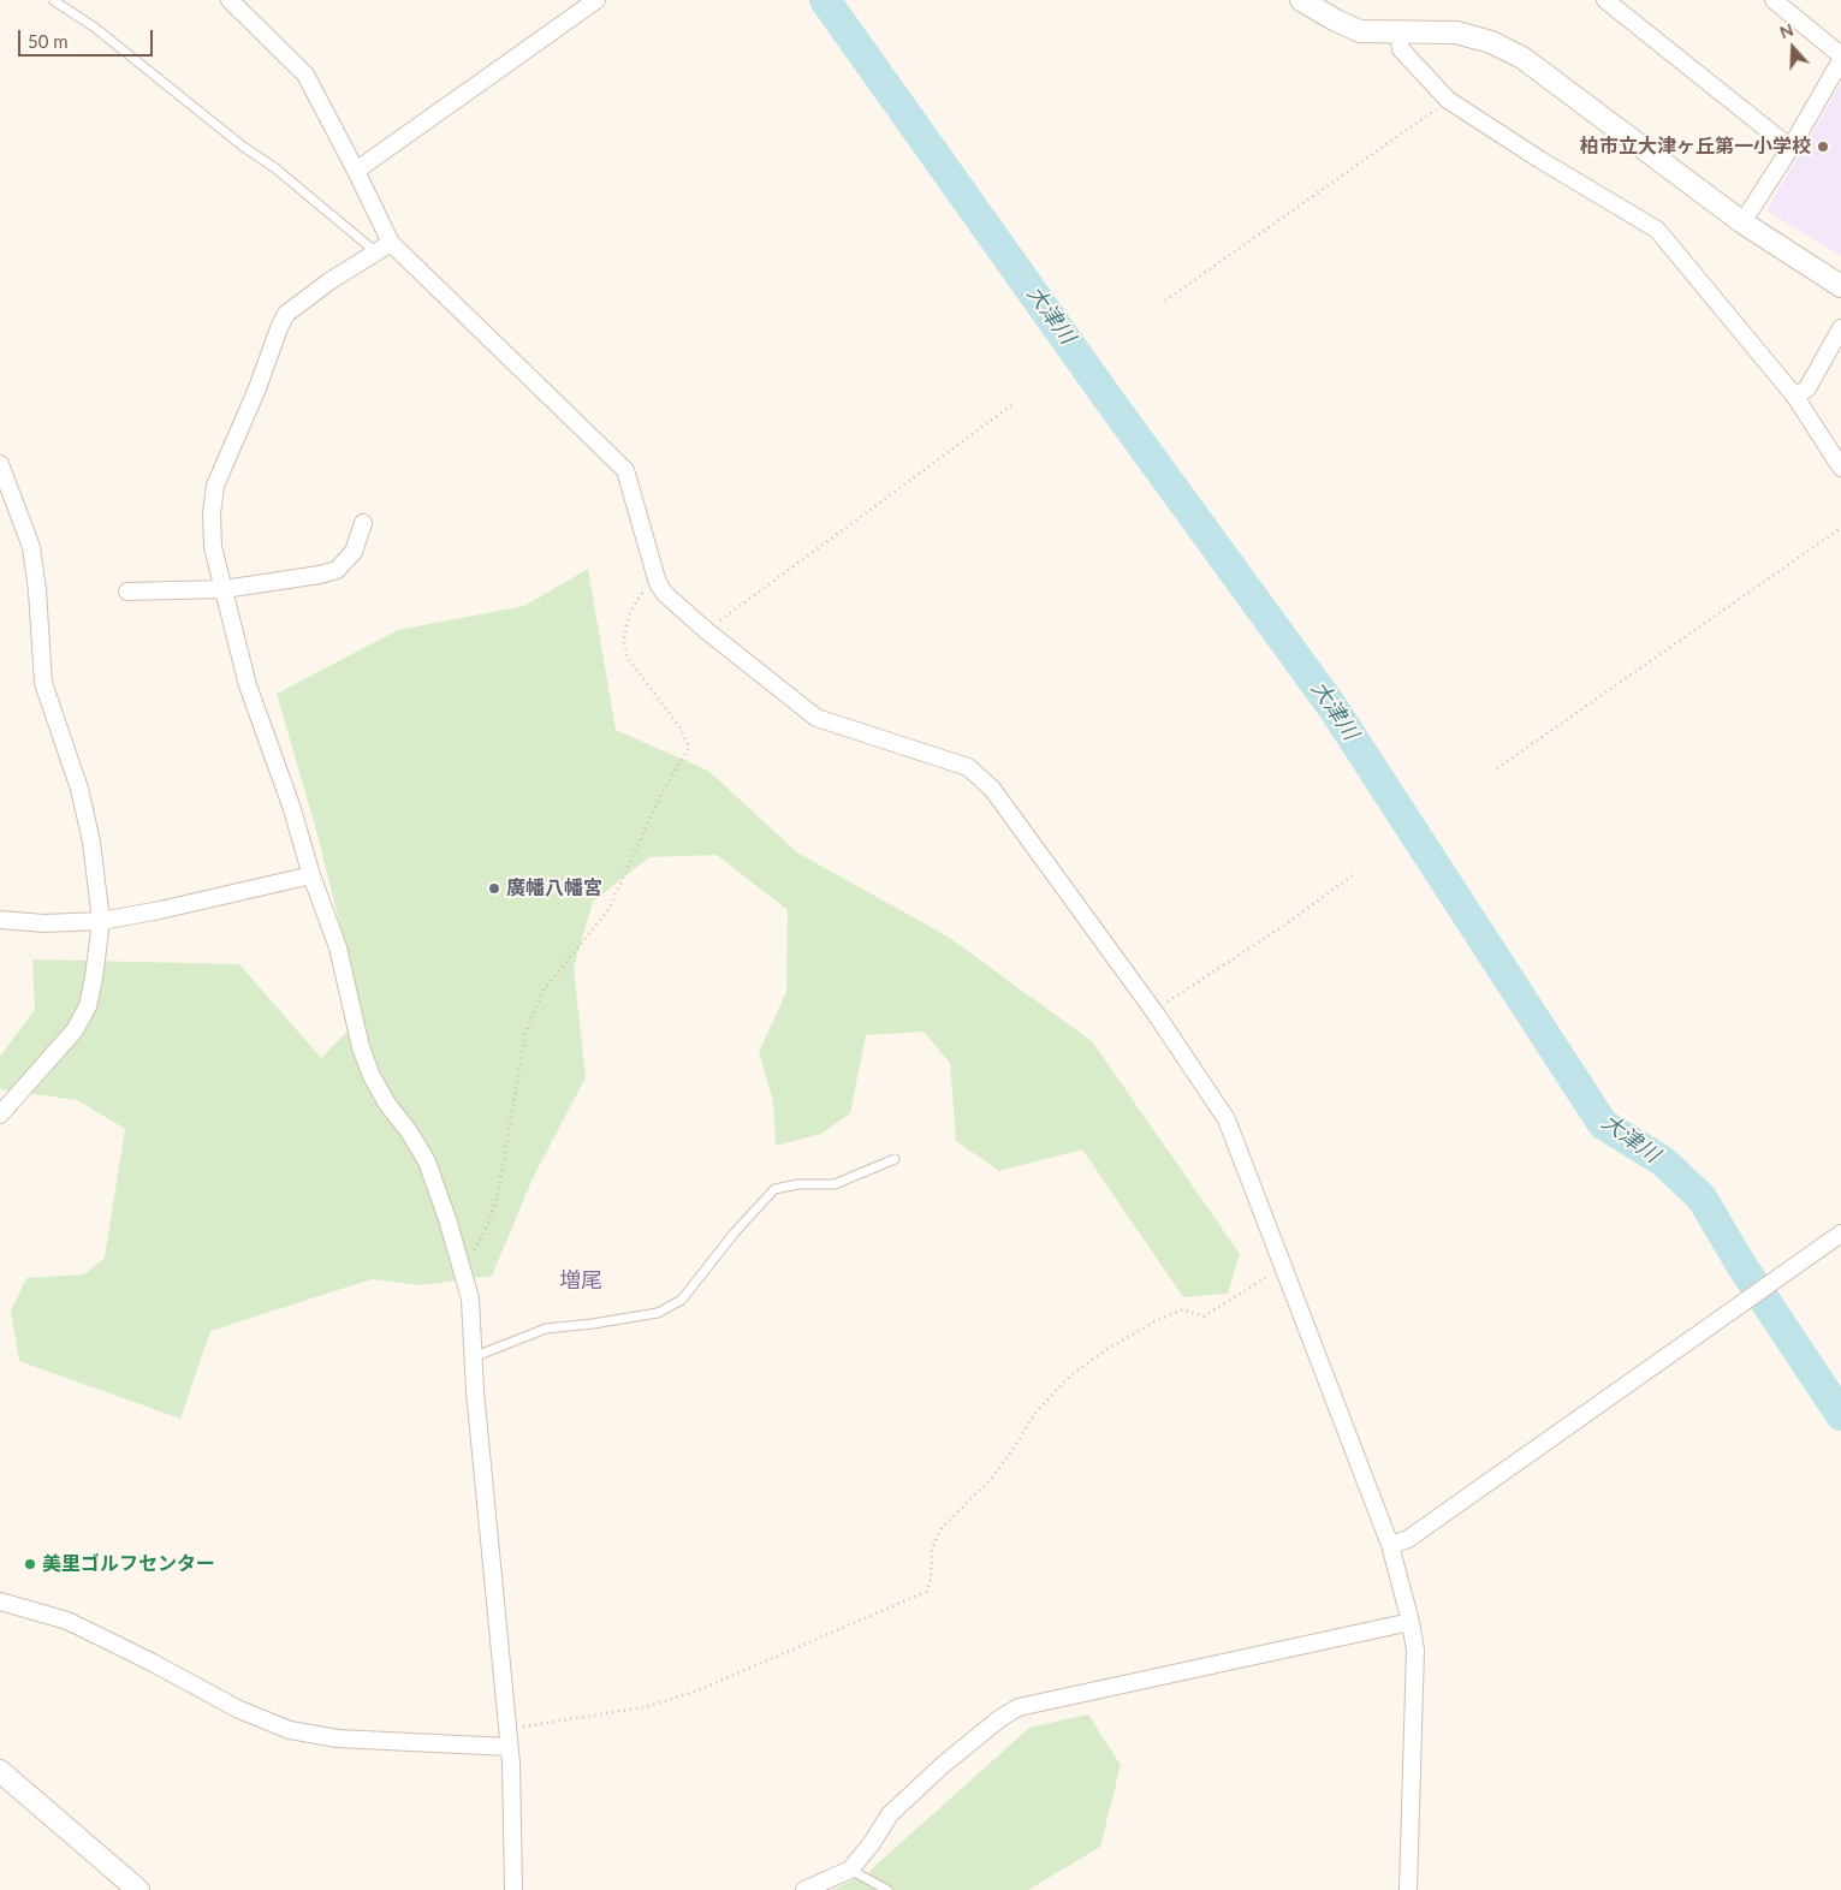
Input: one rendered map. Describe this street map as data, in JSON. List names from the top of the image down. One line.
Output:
{"districts":["増尾"],"water":["大津川"],"places":["柏市立大津ヶ丘第一小学校","廣幡八幡宮","美里ゴルフセンター"],"scale_bar":"50 m","north":"top"}
